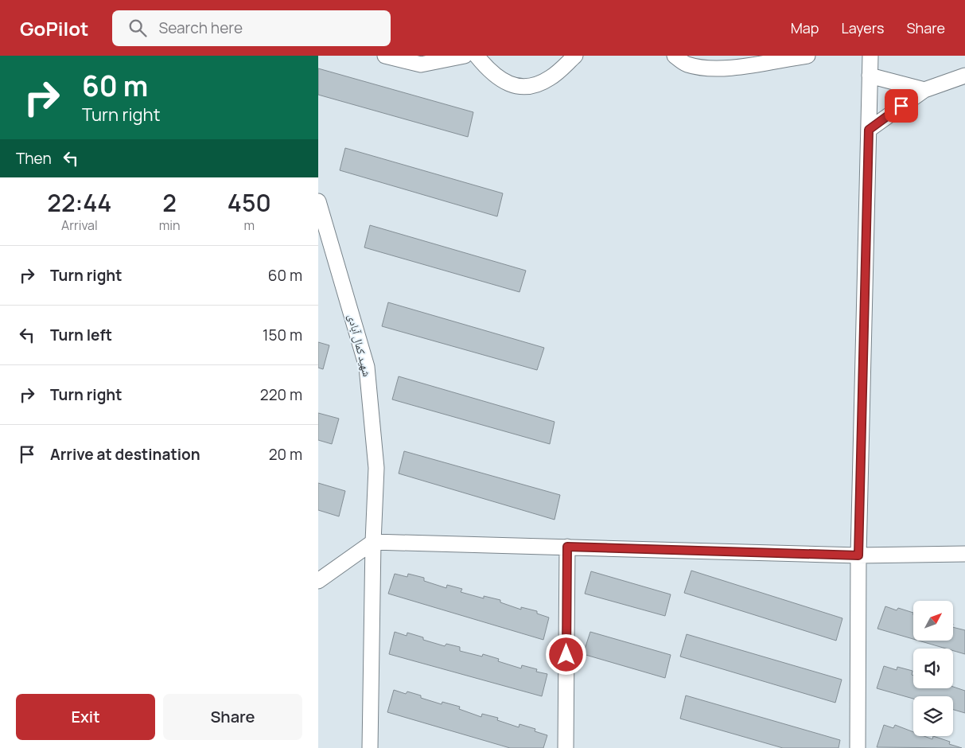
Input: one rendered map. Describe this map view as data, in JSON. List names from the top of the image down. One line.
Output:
{"streets":{"street":["شهید کمال آبادی"]},"north":"top right","page":{"header":"GoPilot","search":"Search here","nav":["Map","Layers","Share"],"turn":["60 m","Turn right"],"then":"Then","eta":["22:44","Arrival","2","min","450","m"],"list":[{"name":"Turn right","value":"60 m"},{"name":"Turn left","value":"150 m"},{"name":"Turn right","value":"220 m"},{"name":"Arrive at destination","value":"20 m"}],"buttons":["Exit","Share"]}}
